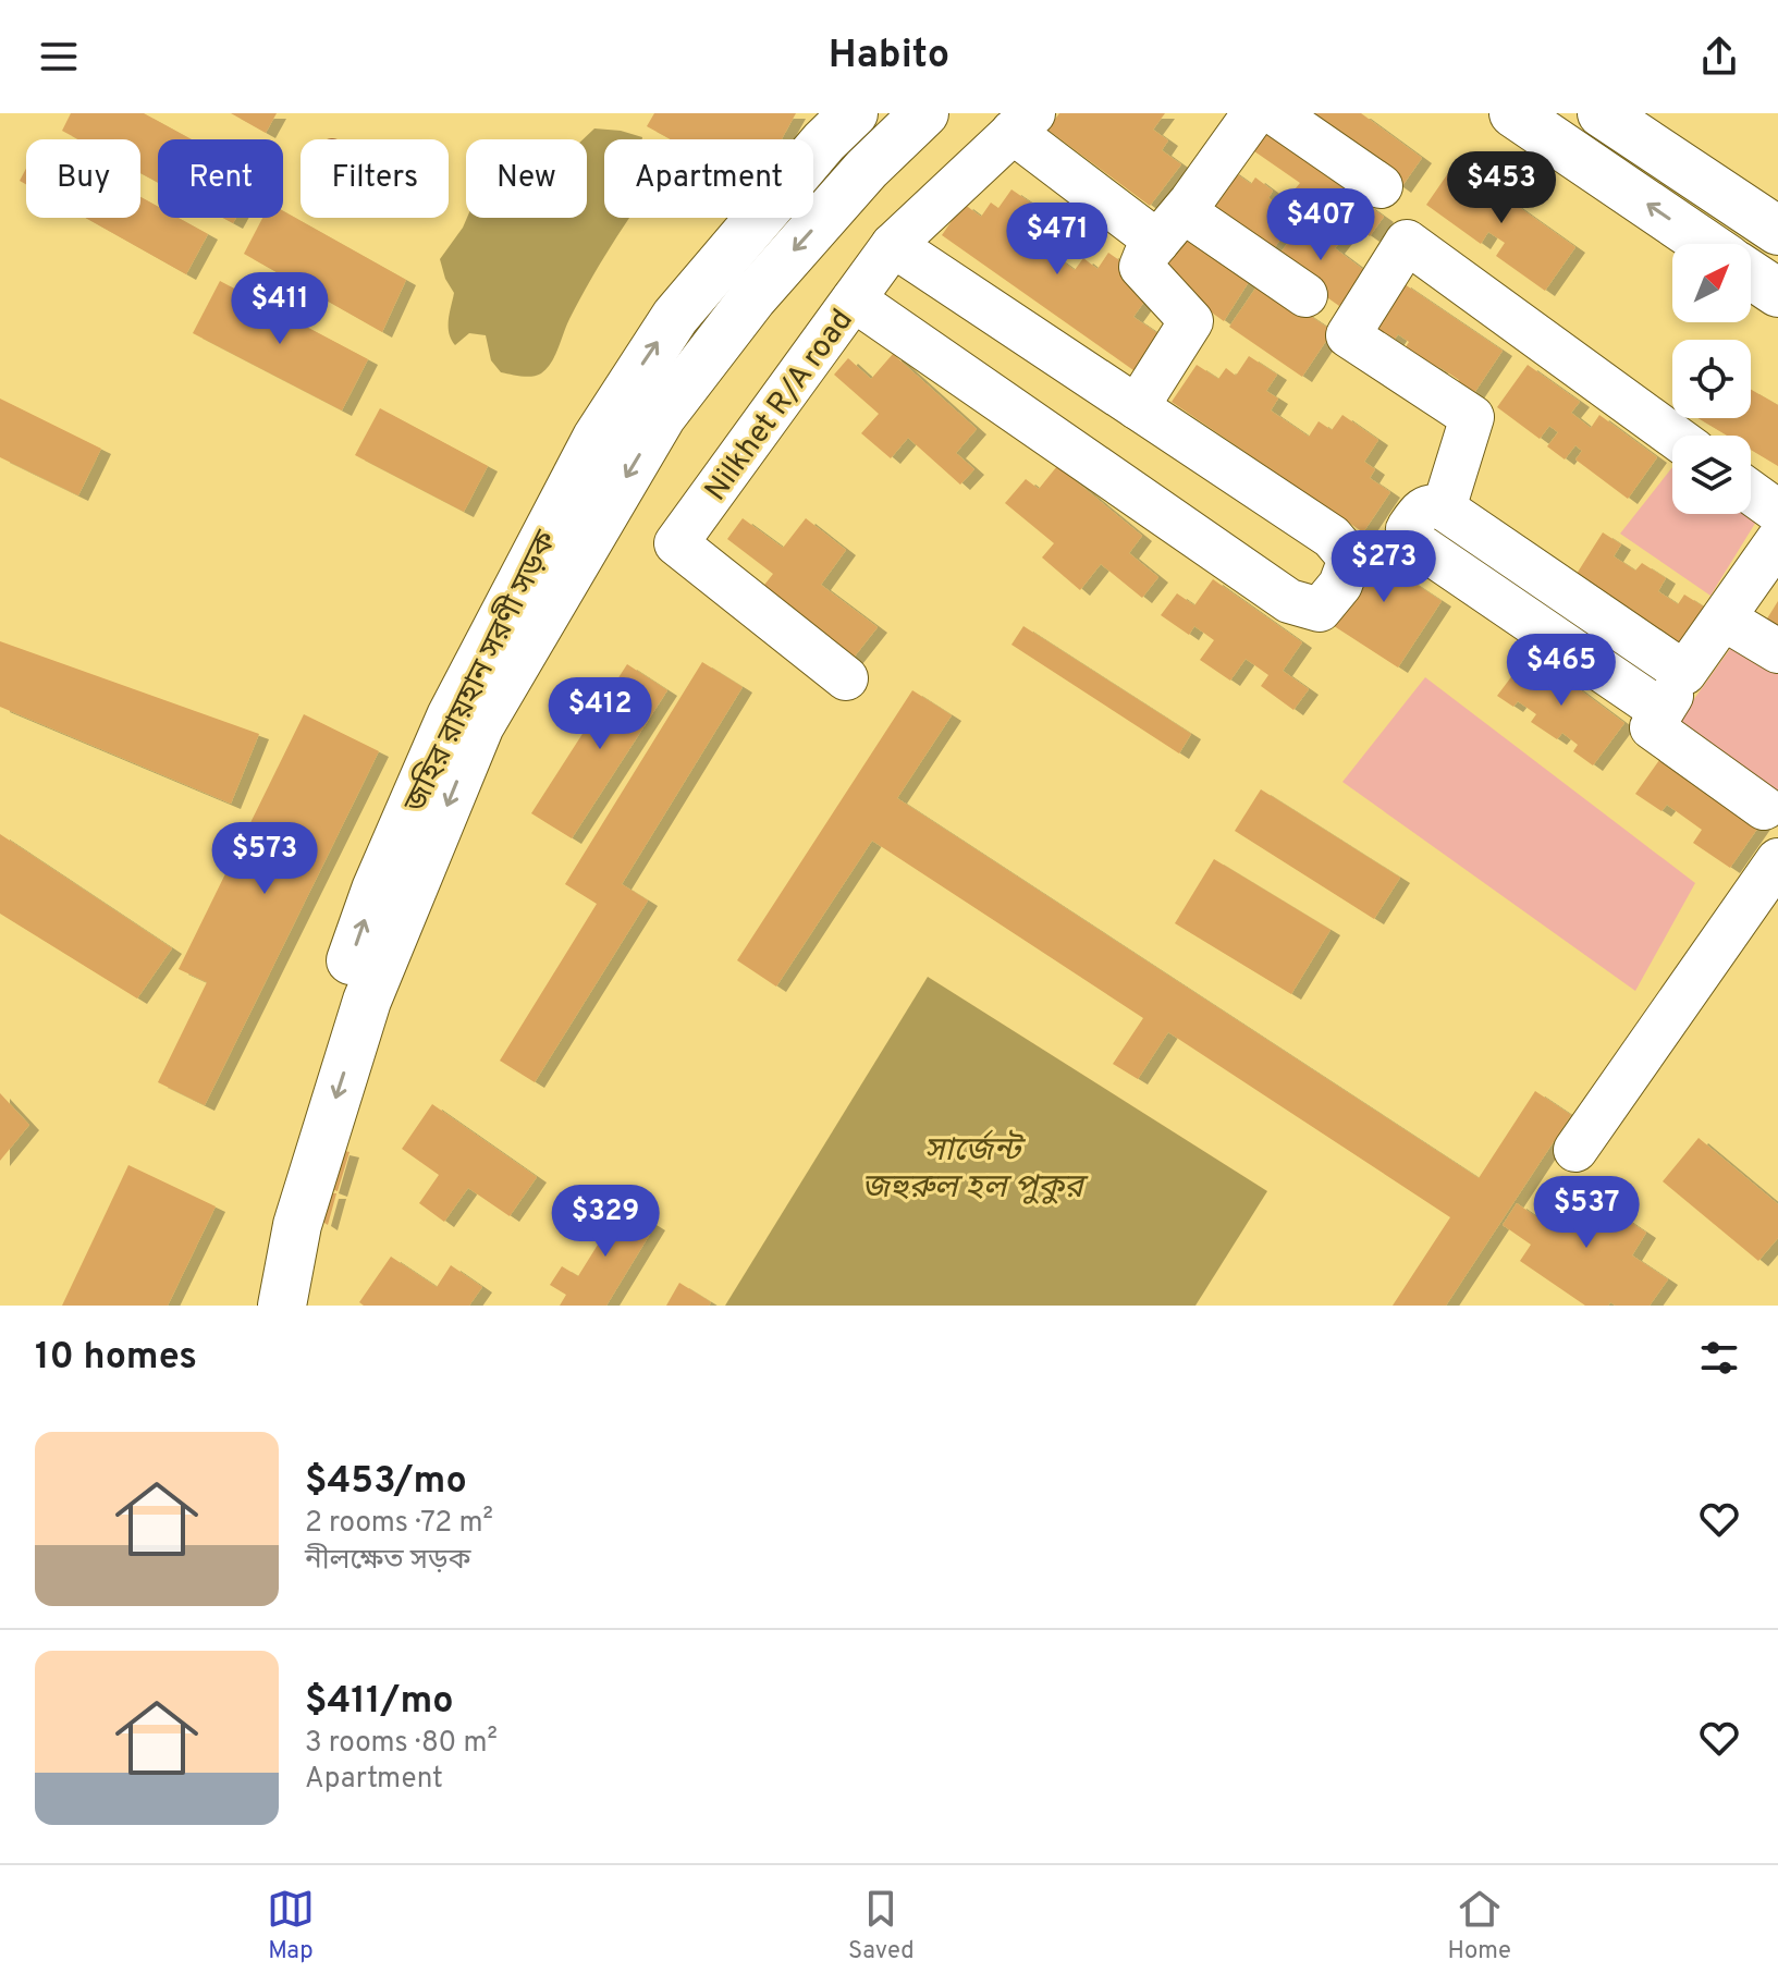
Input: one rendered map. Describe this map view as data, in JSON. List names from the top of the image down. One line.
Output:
{"streets":{"main road":["জহির রায়হান সরণী সড়ক"],"street":["Nilkhet R/A road"]},"water":["সার্জেন্ট জহুরুল হল পুকুর"],"north":"top right","page":{"header":"Habito","chip":["Buy","Rent","Filters","New","Apartment"],"price":["$453","$407","$471","$411","$273","$465","$412","$573","$537","$329"],"heading":"10 homes","list":[{"name":"$453/mo","note":"2 rooms · 72 m² · নীলক্ষেত সড়ক"},{"name":"$411/mo","note":"3 rooms · 80 m² · Apartment"}],"tabs":["Map","Saved","Home"]}}
